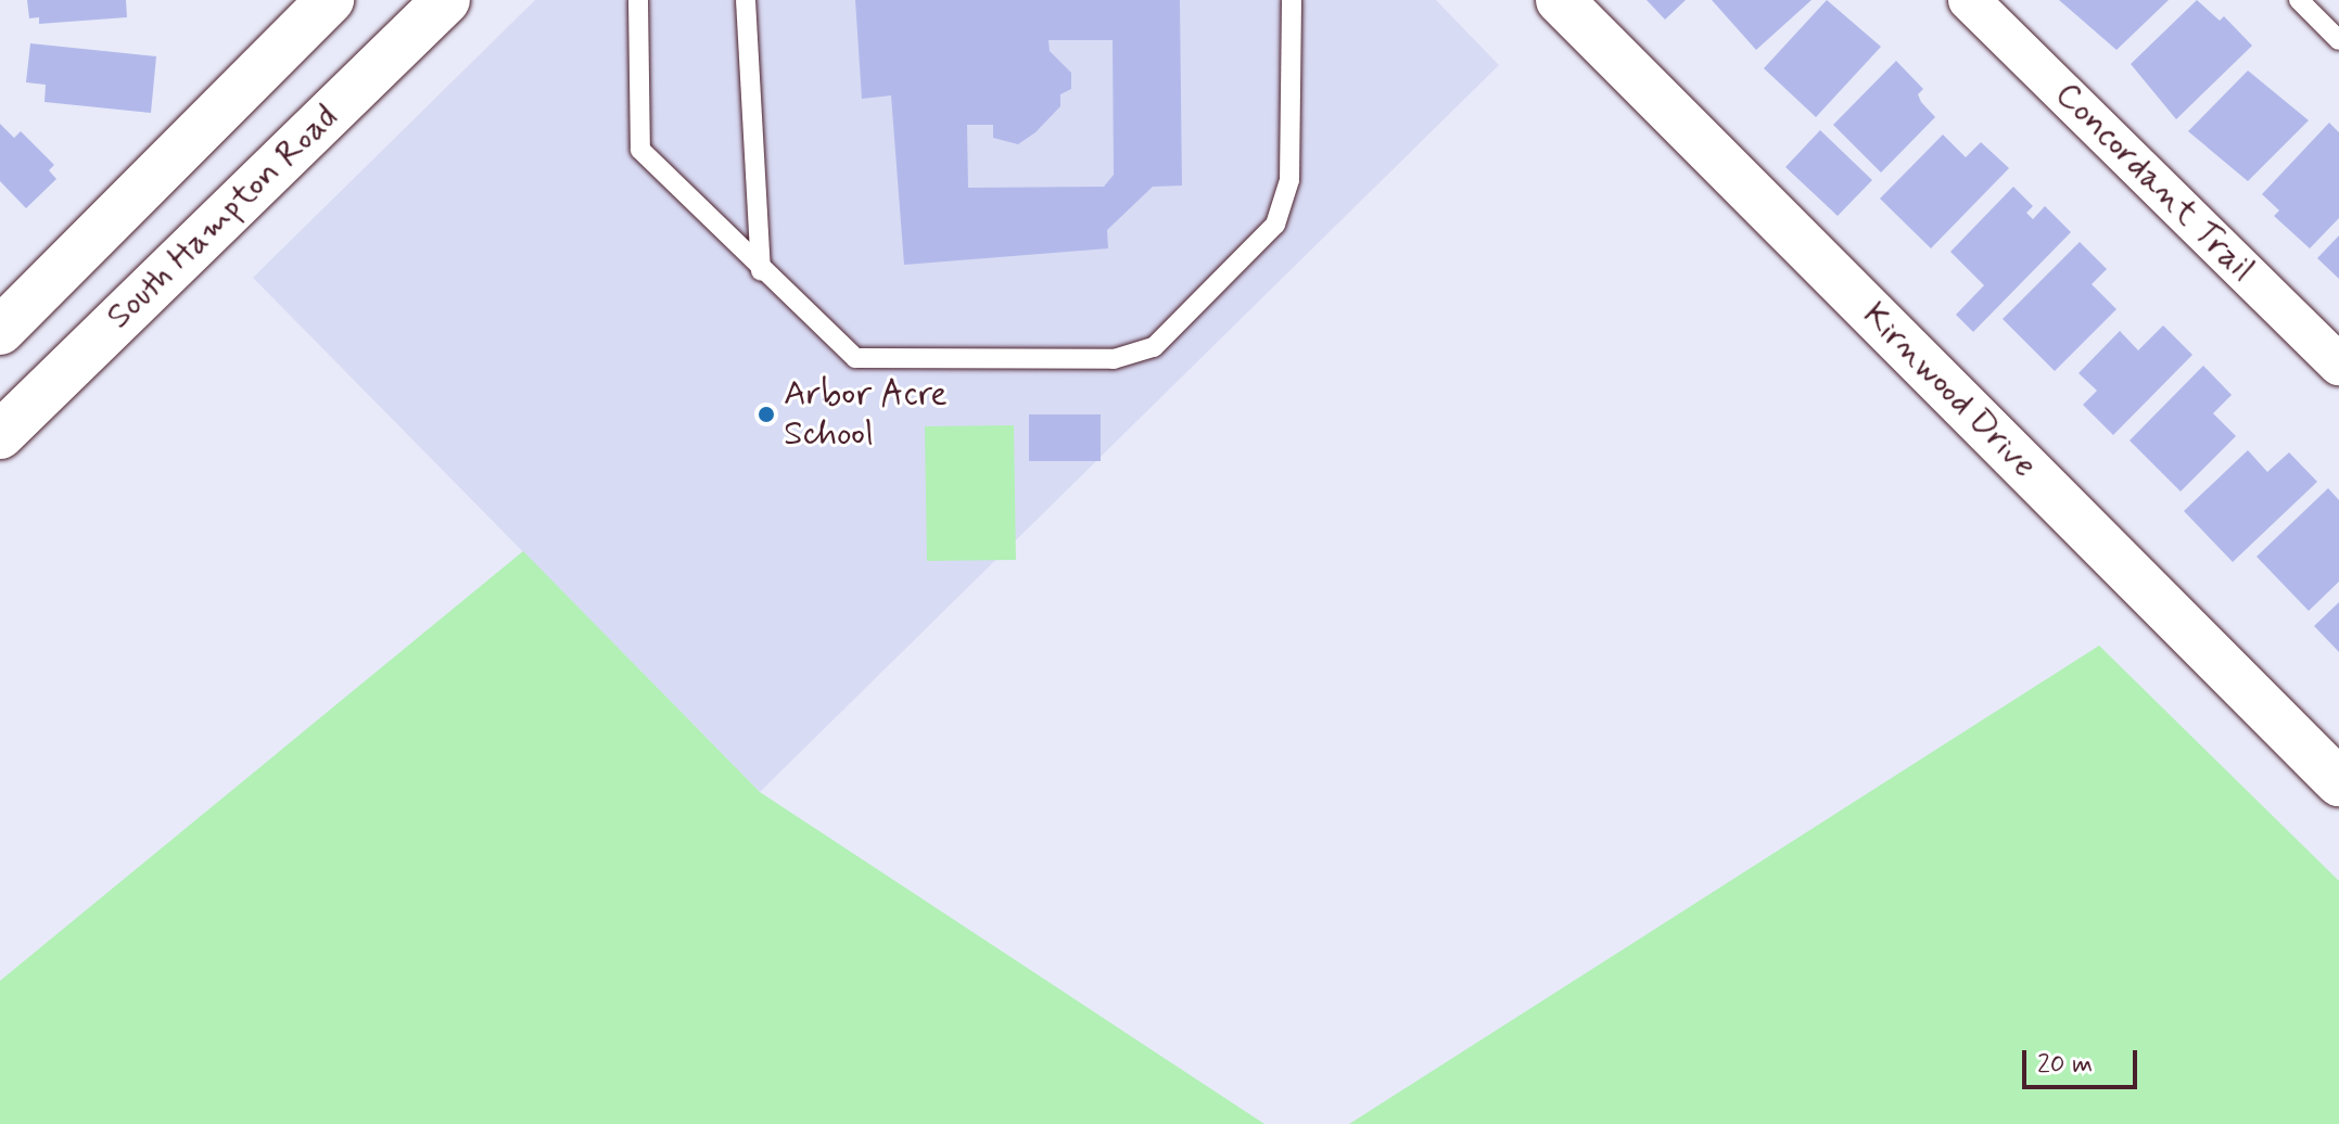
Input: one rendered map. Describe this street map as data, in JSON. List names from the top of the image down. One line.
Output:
{"streets":{"street":["Concordant Trail","South Hampton Road","Kirnwood Drive"]},"places":["Arbor Acre School"],"scale_bar":"20 m"}
